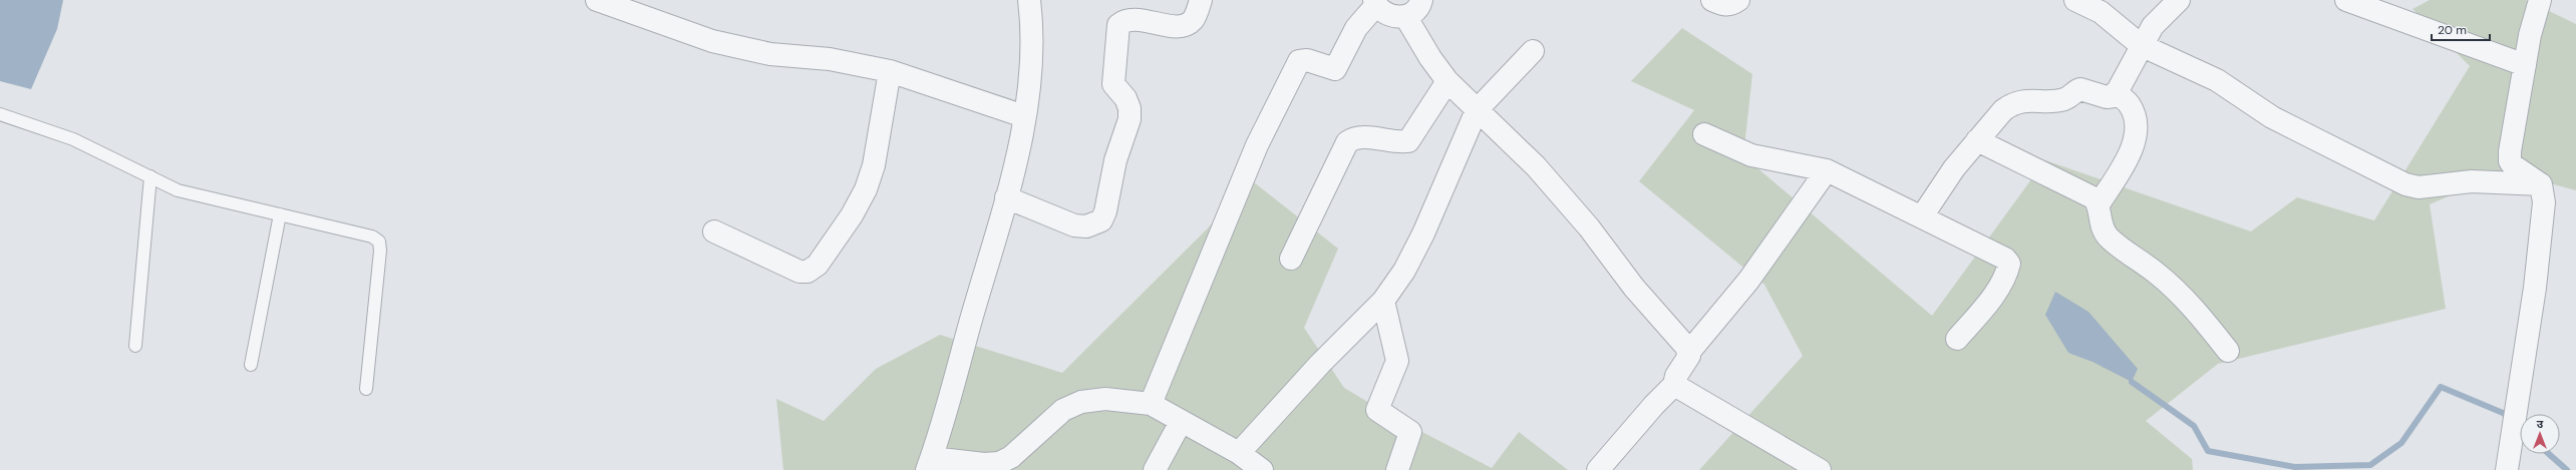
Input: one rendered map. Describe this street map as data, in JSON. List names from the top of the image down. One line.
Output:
{"scale_bar":"20 m","north":"top"}
